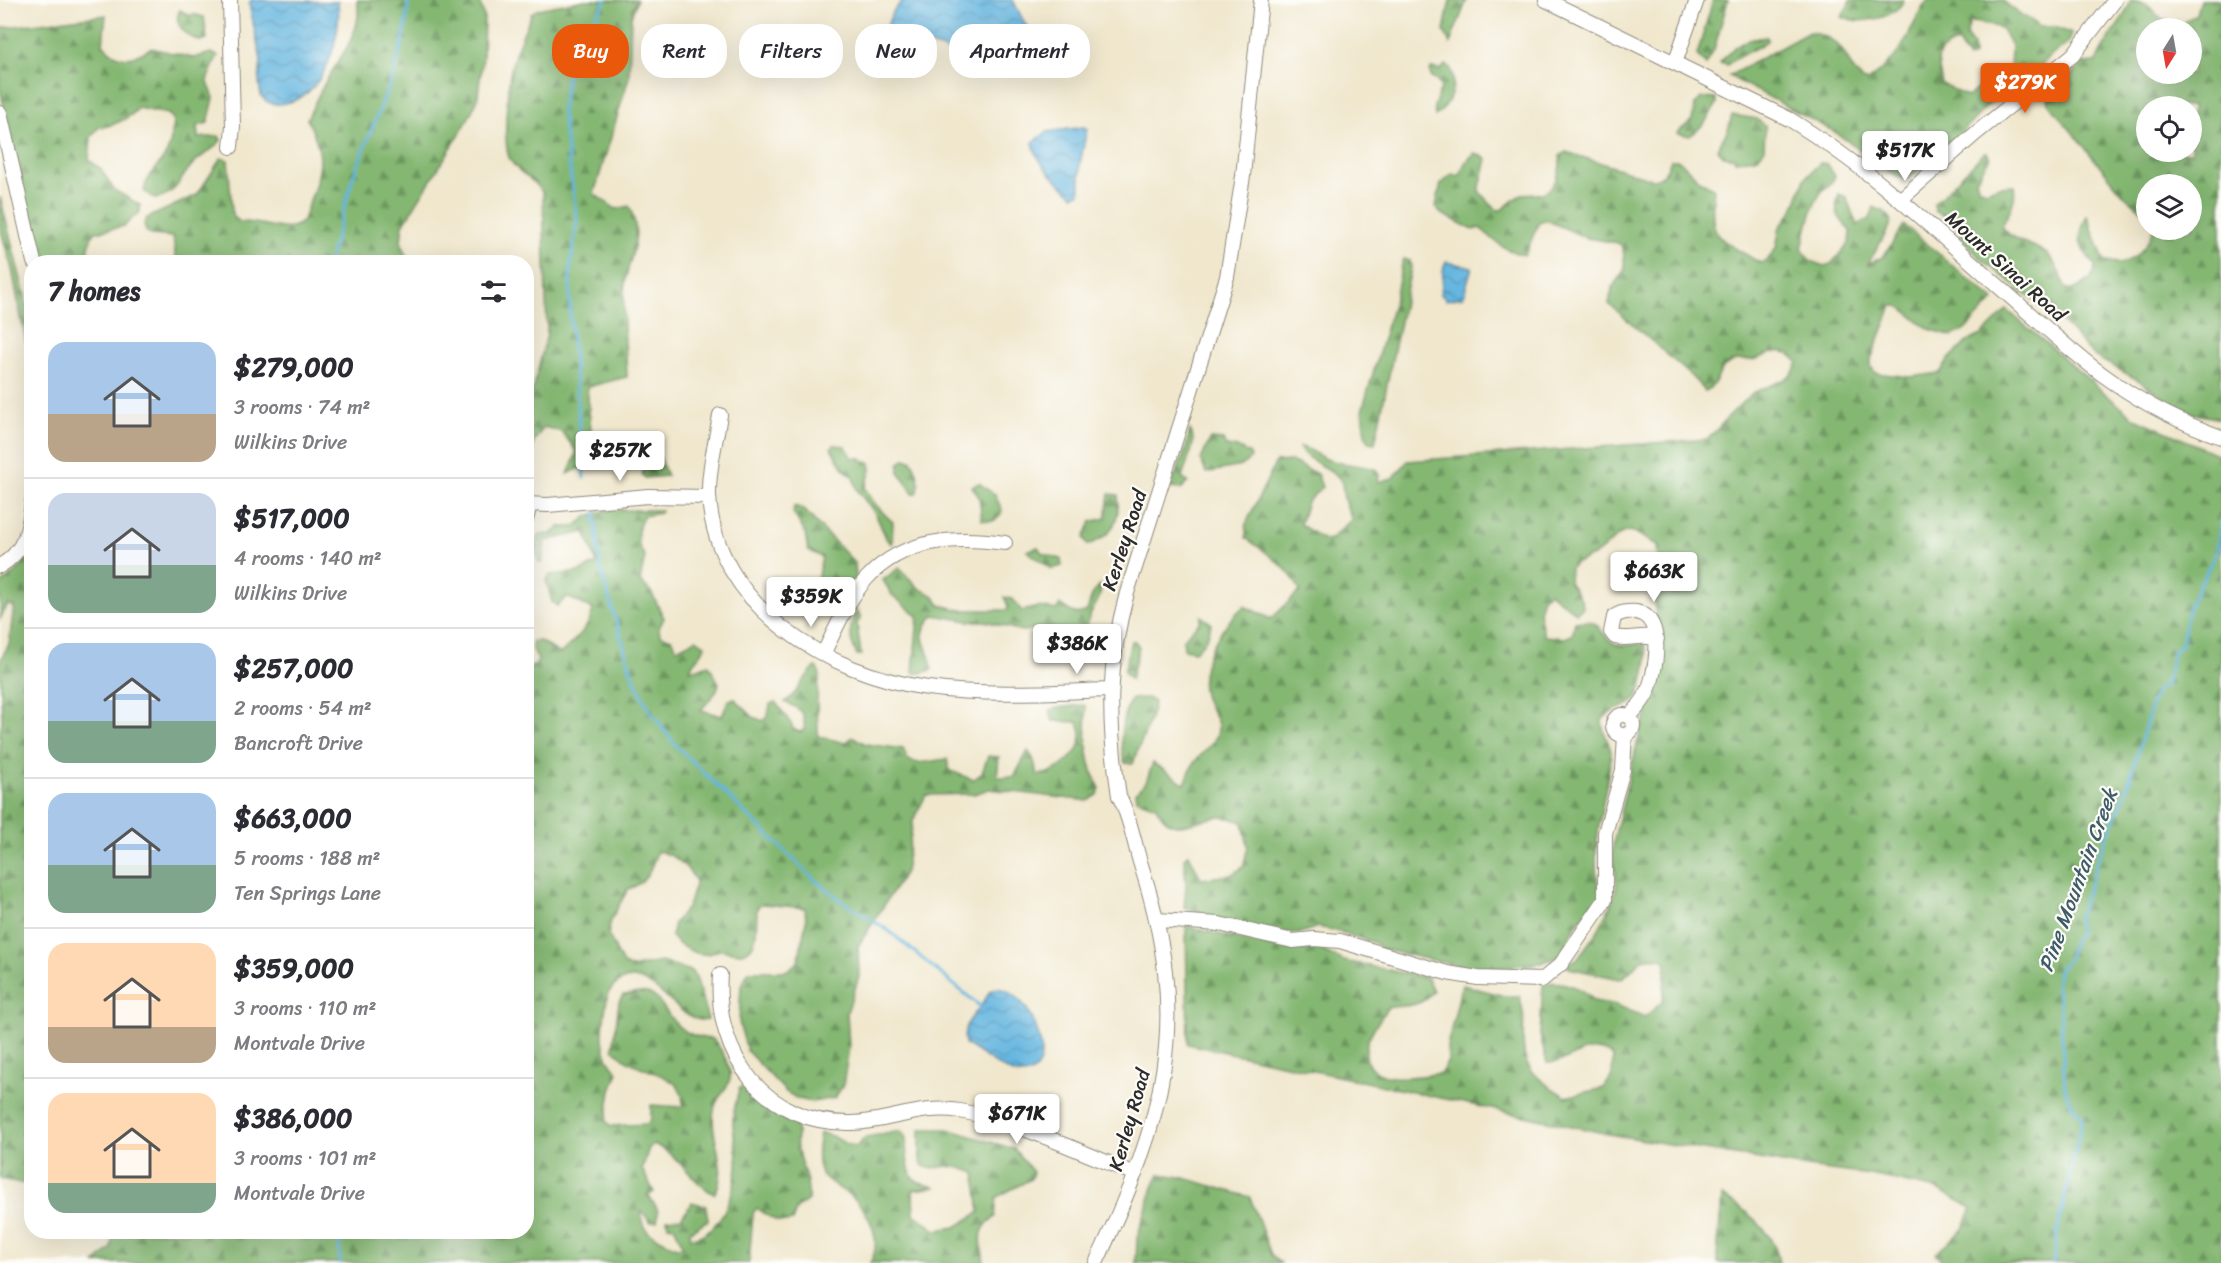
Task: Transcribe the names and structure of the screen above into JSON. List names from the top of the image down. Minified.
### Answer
{"streets":{"street":["Mount Sinai Road","Kerley Road"]},"water":["Pine Mountain Creek"],"north":"bottom","page":{"chip":["Buy","Rent","Filters","New","Apartment"],"price":["$279K","$517K","$257K","$663K","$359K","$386K","$671K"],"heading":"7 homes","list":[{"name":"$279,000","note":"3 rooms · 74 m² · Wilkins Drive"},{"name":"$517,000","note":"4 rooms · 140 m² · Wilkins Drive"},{"name":"$257,000","note":"2 rooms · 54 m² · Bancroft Drive"},{"name":"$663,000","note":"5 rooms · 188 m² · Ten Springs Lane"},{"name":"$359,000","note":"3 rooms · 110 m² · Montvale Drive"},{"name":"$386,000","note":"3 rooms · 101 m² · Montvale Drive"}]}}
